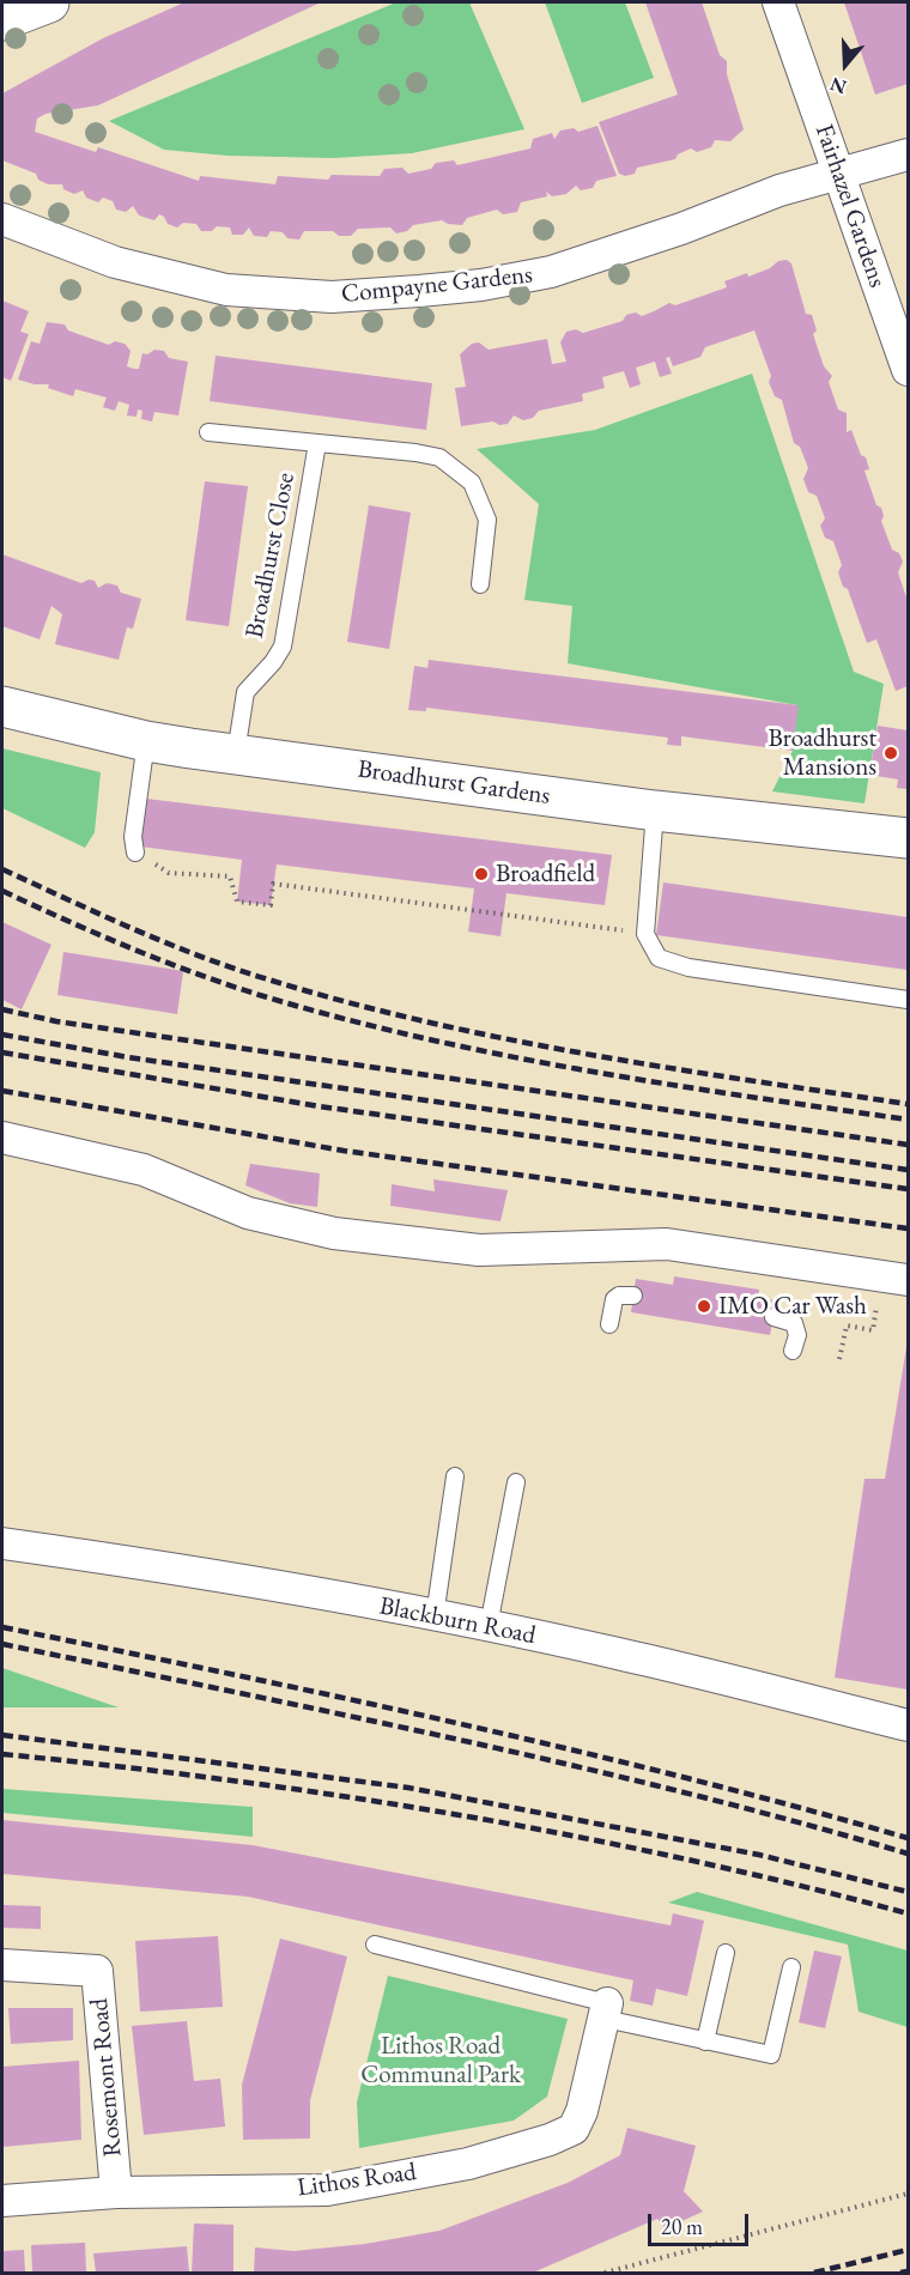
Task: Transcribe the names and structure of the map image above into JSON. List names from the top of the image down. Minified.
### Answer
{"streets":{"street":["Fairhazel Gardens","Compayne Gardens","Broadhurst Gardens","Blackburn Road","Rosemont Road","Lithos Road"],"lane":["Broadhurst Close"]},"crossings":[["Fairhazel Gardens","Compayne Gardens"],["Broadhurst Close","Broadhurst Gardens"],["Rosemont Road","Lithos Road"]],"parks":["Lithos Road Communal Park"],"places":["Broadhurst Mansions","Broadfield","IMO Car Wash"],"scale_bar":"20 m","north":"bottom"}
